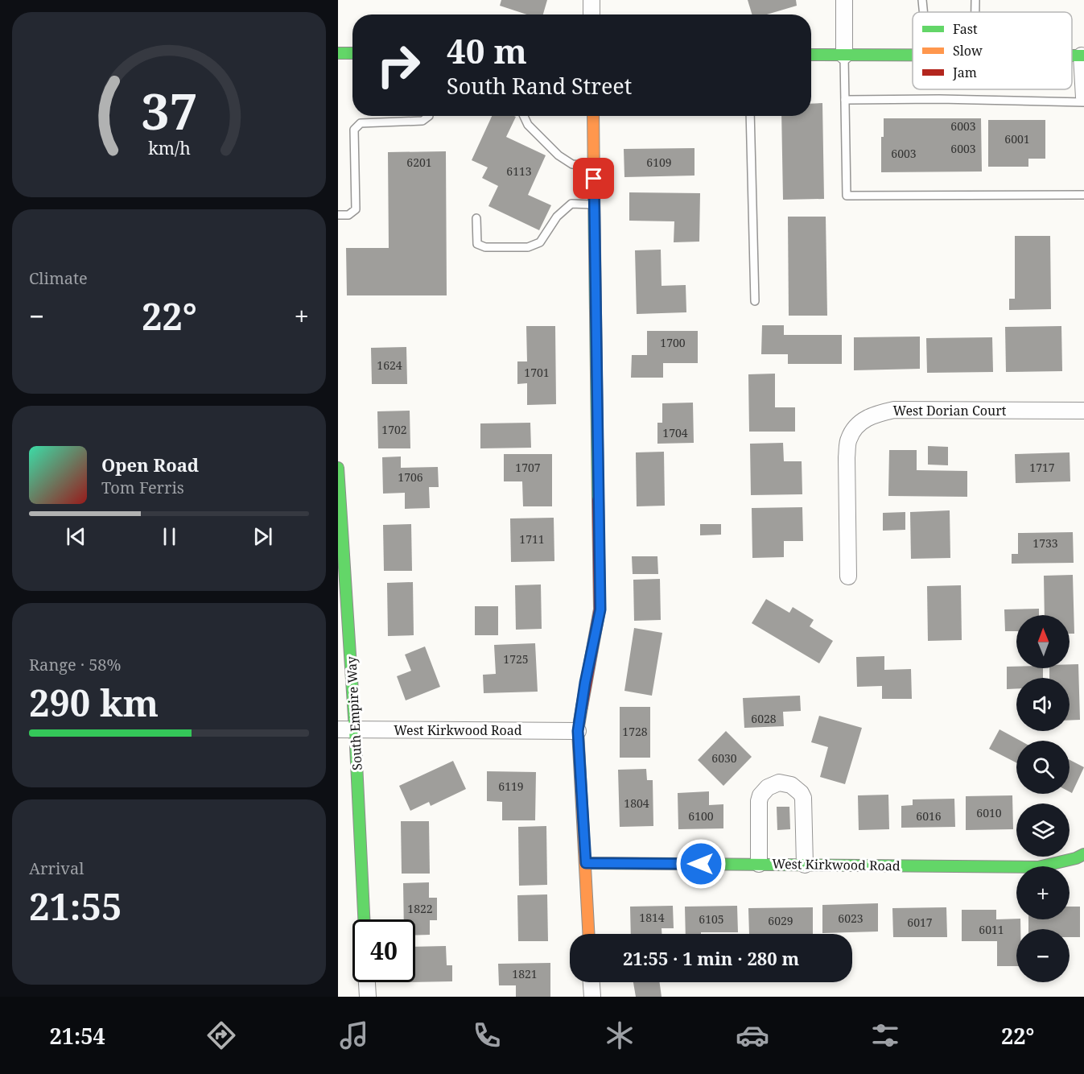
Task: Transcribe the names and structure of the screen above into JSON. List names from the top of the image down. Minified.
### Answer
{"streets":{"street":["West Dorian Court","South Empire Way","West Kirkwood Road"]},"crossings":[["South Empire Way","West Kirkwood Road"]],"house_numbers":["6003","6001","6003","6003","6201","6109","6113","1700","1624","1701","1702","1704","1707","1717","1706","1711","1733","1725","6028","1728","6030","6119","1804","6010","6100","6016","1822","1814","6023","6105","6029","6017","6011","1821"],"legend":["Fast","Slow","Jam"],"north":"top","page":{"turn":["40 m","South Rand Street"],"tile":["Climate",["Range · 58%","290 km"],["Arrival","21:55"]],"heat":["−","22°","+"],"song":["Open Road","Tom Ferris"],"map_buttons":["+","−"],"limit":"40","trip":"21:55 · 1 min · 280 m","tabs":["21:54","22°"],"gauge":["37","km/h"]}}
